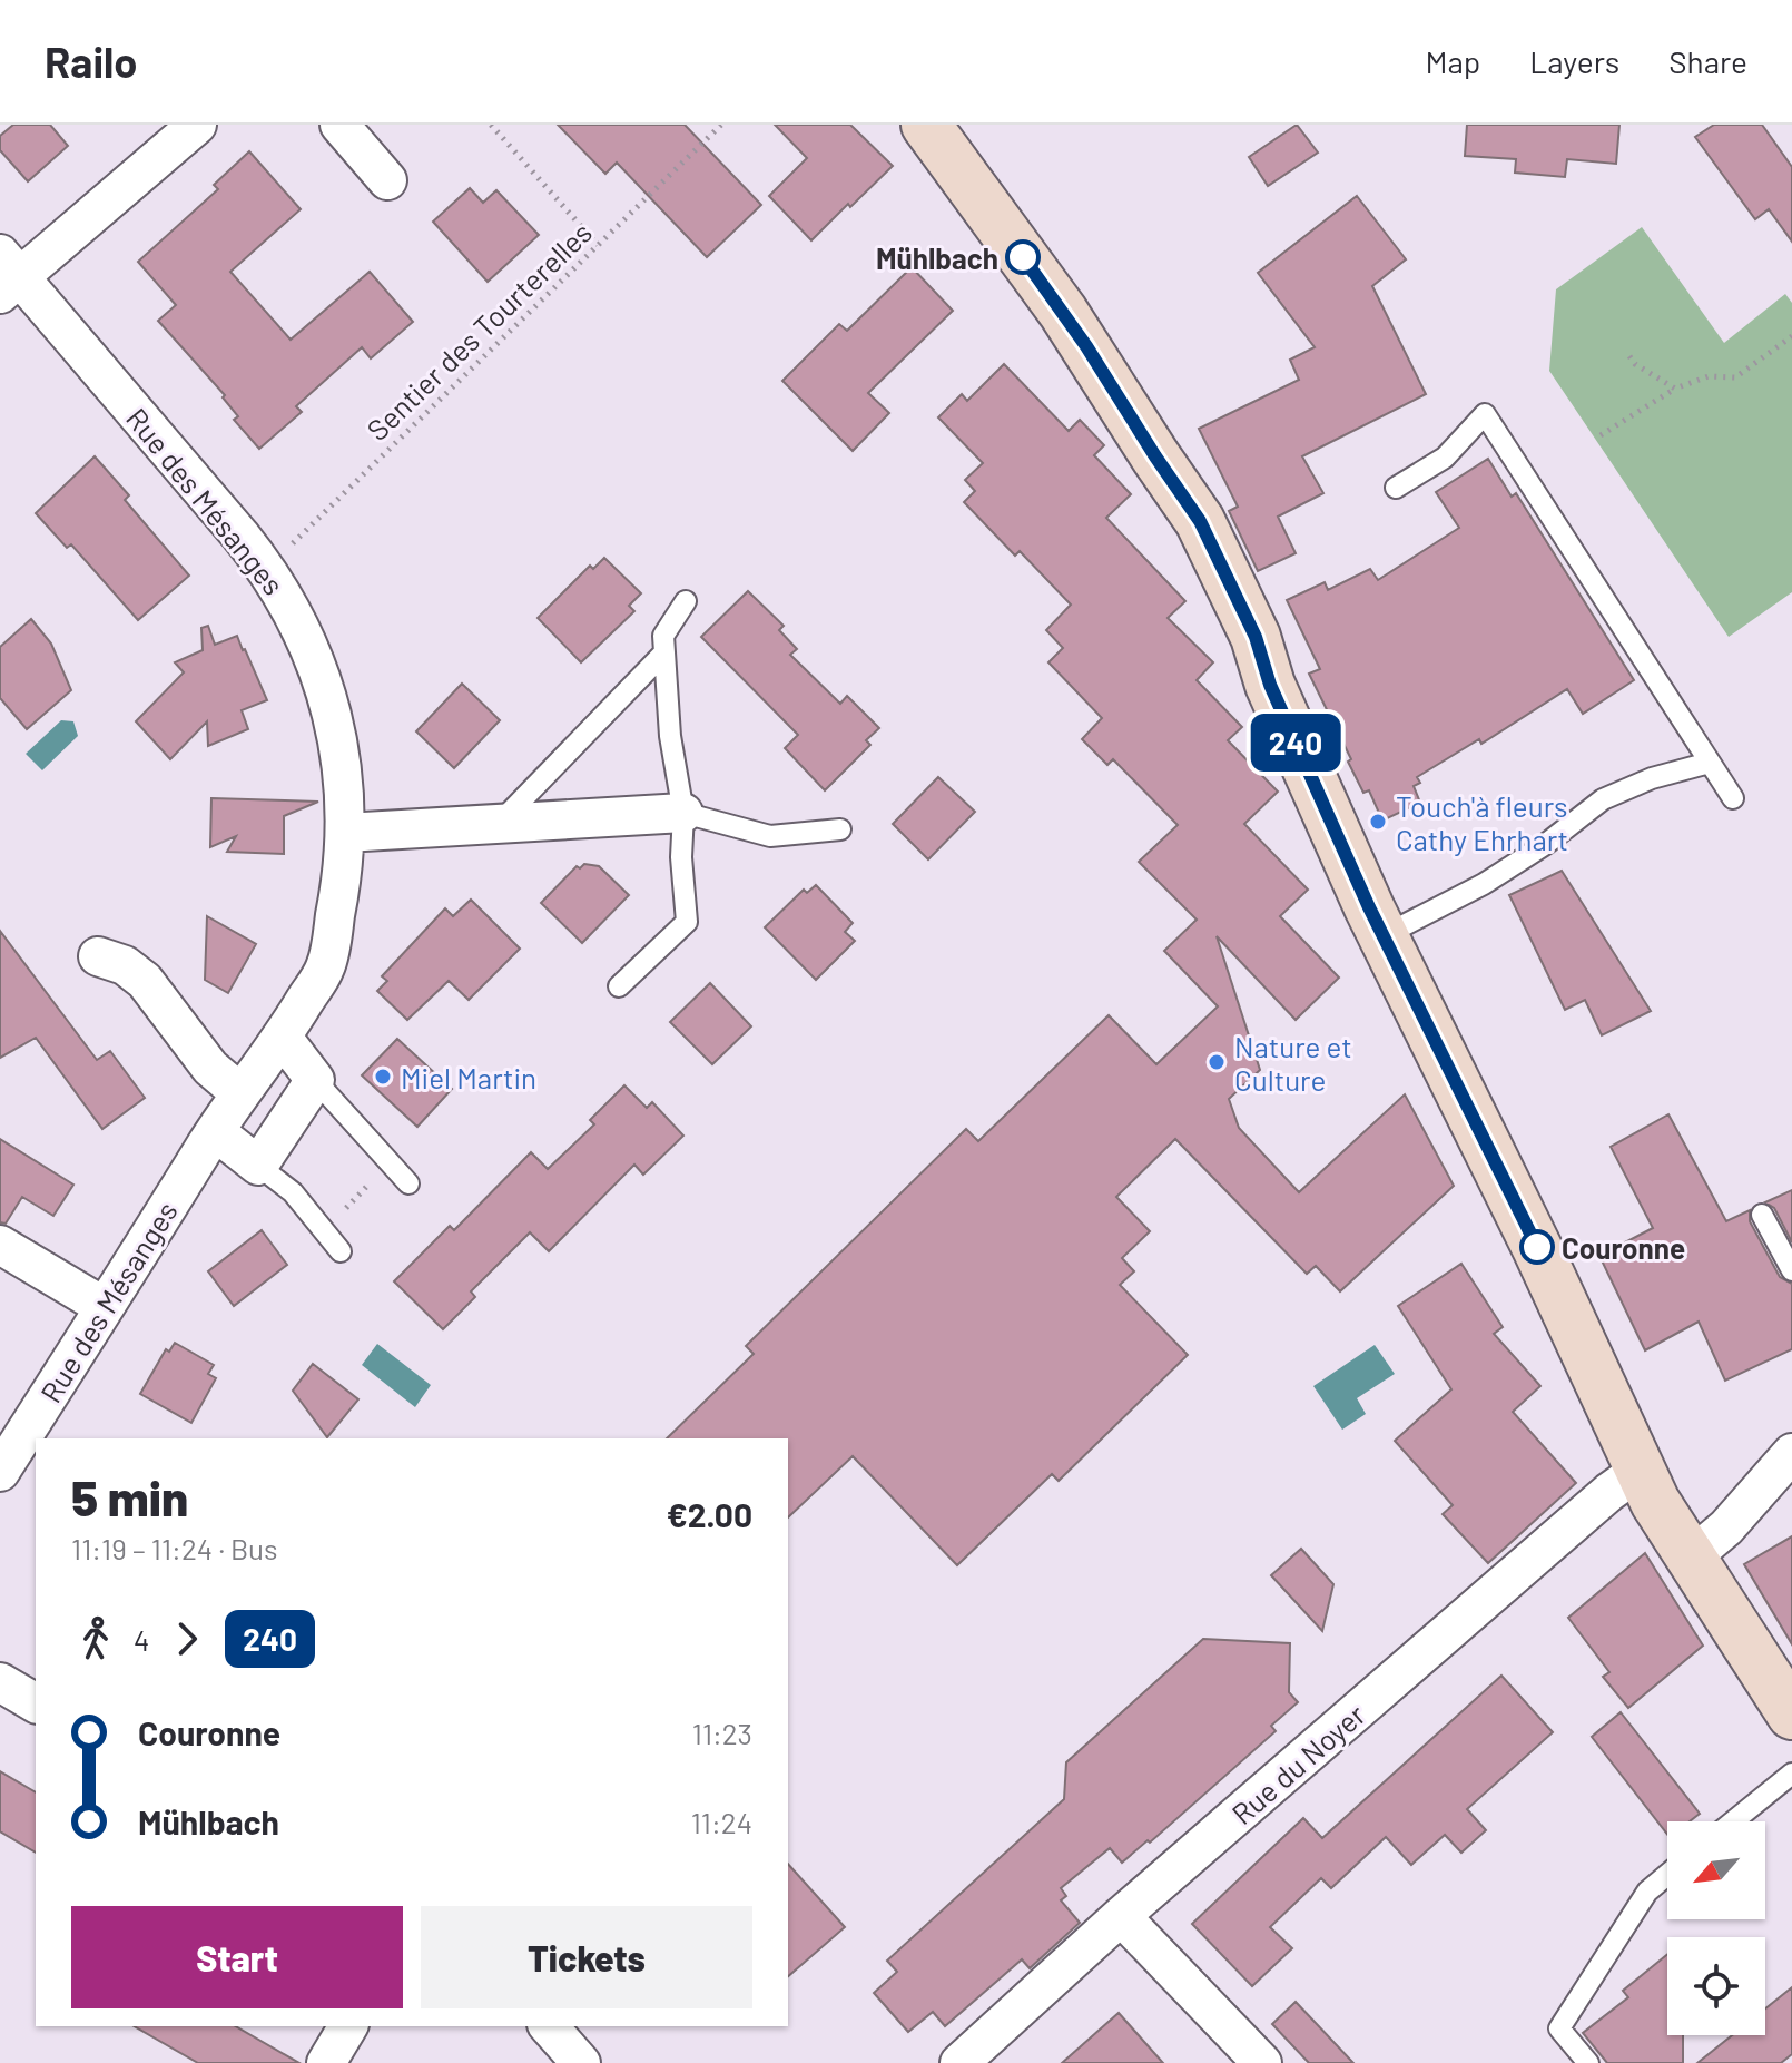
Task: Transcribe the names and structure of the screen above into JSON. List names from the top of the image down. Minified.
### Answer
{"streets":{"street":["Rue des Mésanges","Rue du Noyer"],"path":["Sentier des Tourterelles"]},"crossings":[["Sentier des Tourterelles","Rue des Mésanges"]],"places":["Mühlbach","Touch'à fleurs Cathy Ehrhart","Nature et Culture","Miel Martin","Couronne"],"lines":["bus line 240"],"north":"bottom left","page":{"header":"Railo","nav":["Map","Layers","Share"],"on_map":"240","heading":["5 min","11:19 – 11:24 · Bus","€2.00"],"legs":["4","240"],"list":[{"name":"Couronne","value":"11:23"},{"name":"Mühlbach","value":"11:24"}],"buttons":["Start","Tickets"]}}
